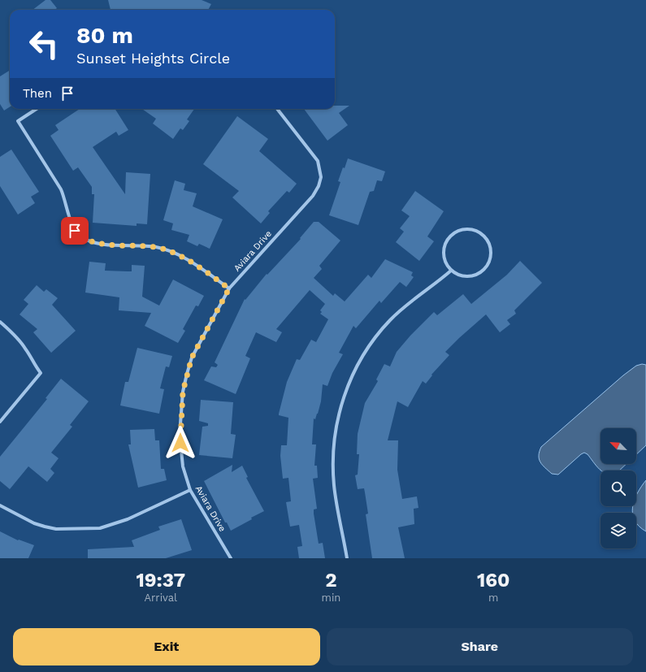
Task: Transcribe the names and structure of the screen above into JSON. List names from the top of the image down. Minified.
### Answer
{"streets":{"street":["Aviara Drive"]},"north":"top left","page":{"turn":["80 m","Sunset Heights Circle"],"then":"Then","eta":["19:37","Arrival","2","min","160","m"],"buttons":["Exit","Share"]}}
